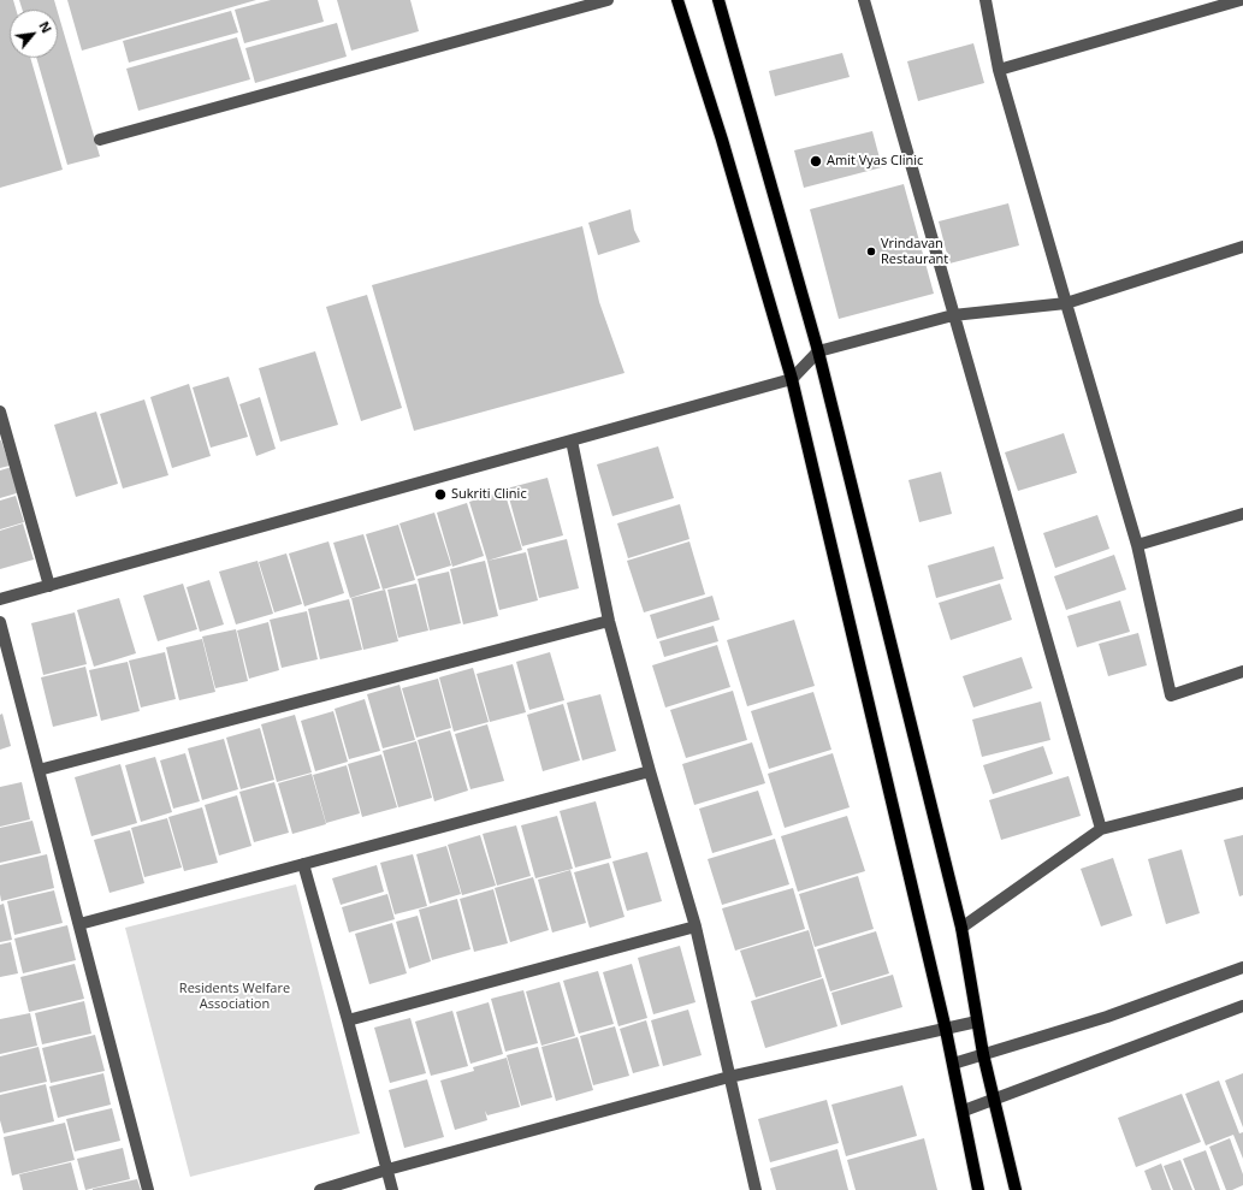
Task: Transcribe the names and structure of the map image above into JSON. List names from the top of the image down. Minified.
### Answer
{"parks":["Residents Welfare Association"],"places":["Amit Vyas Clinic","Vrindavan Restaurant","Sukriti Clinic"],"north":"top right"}
